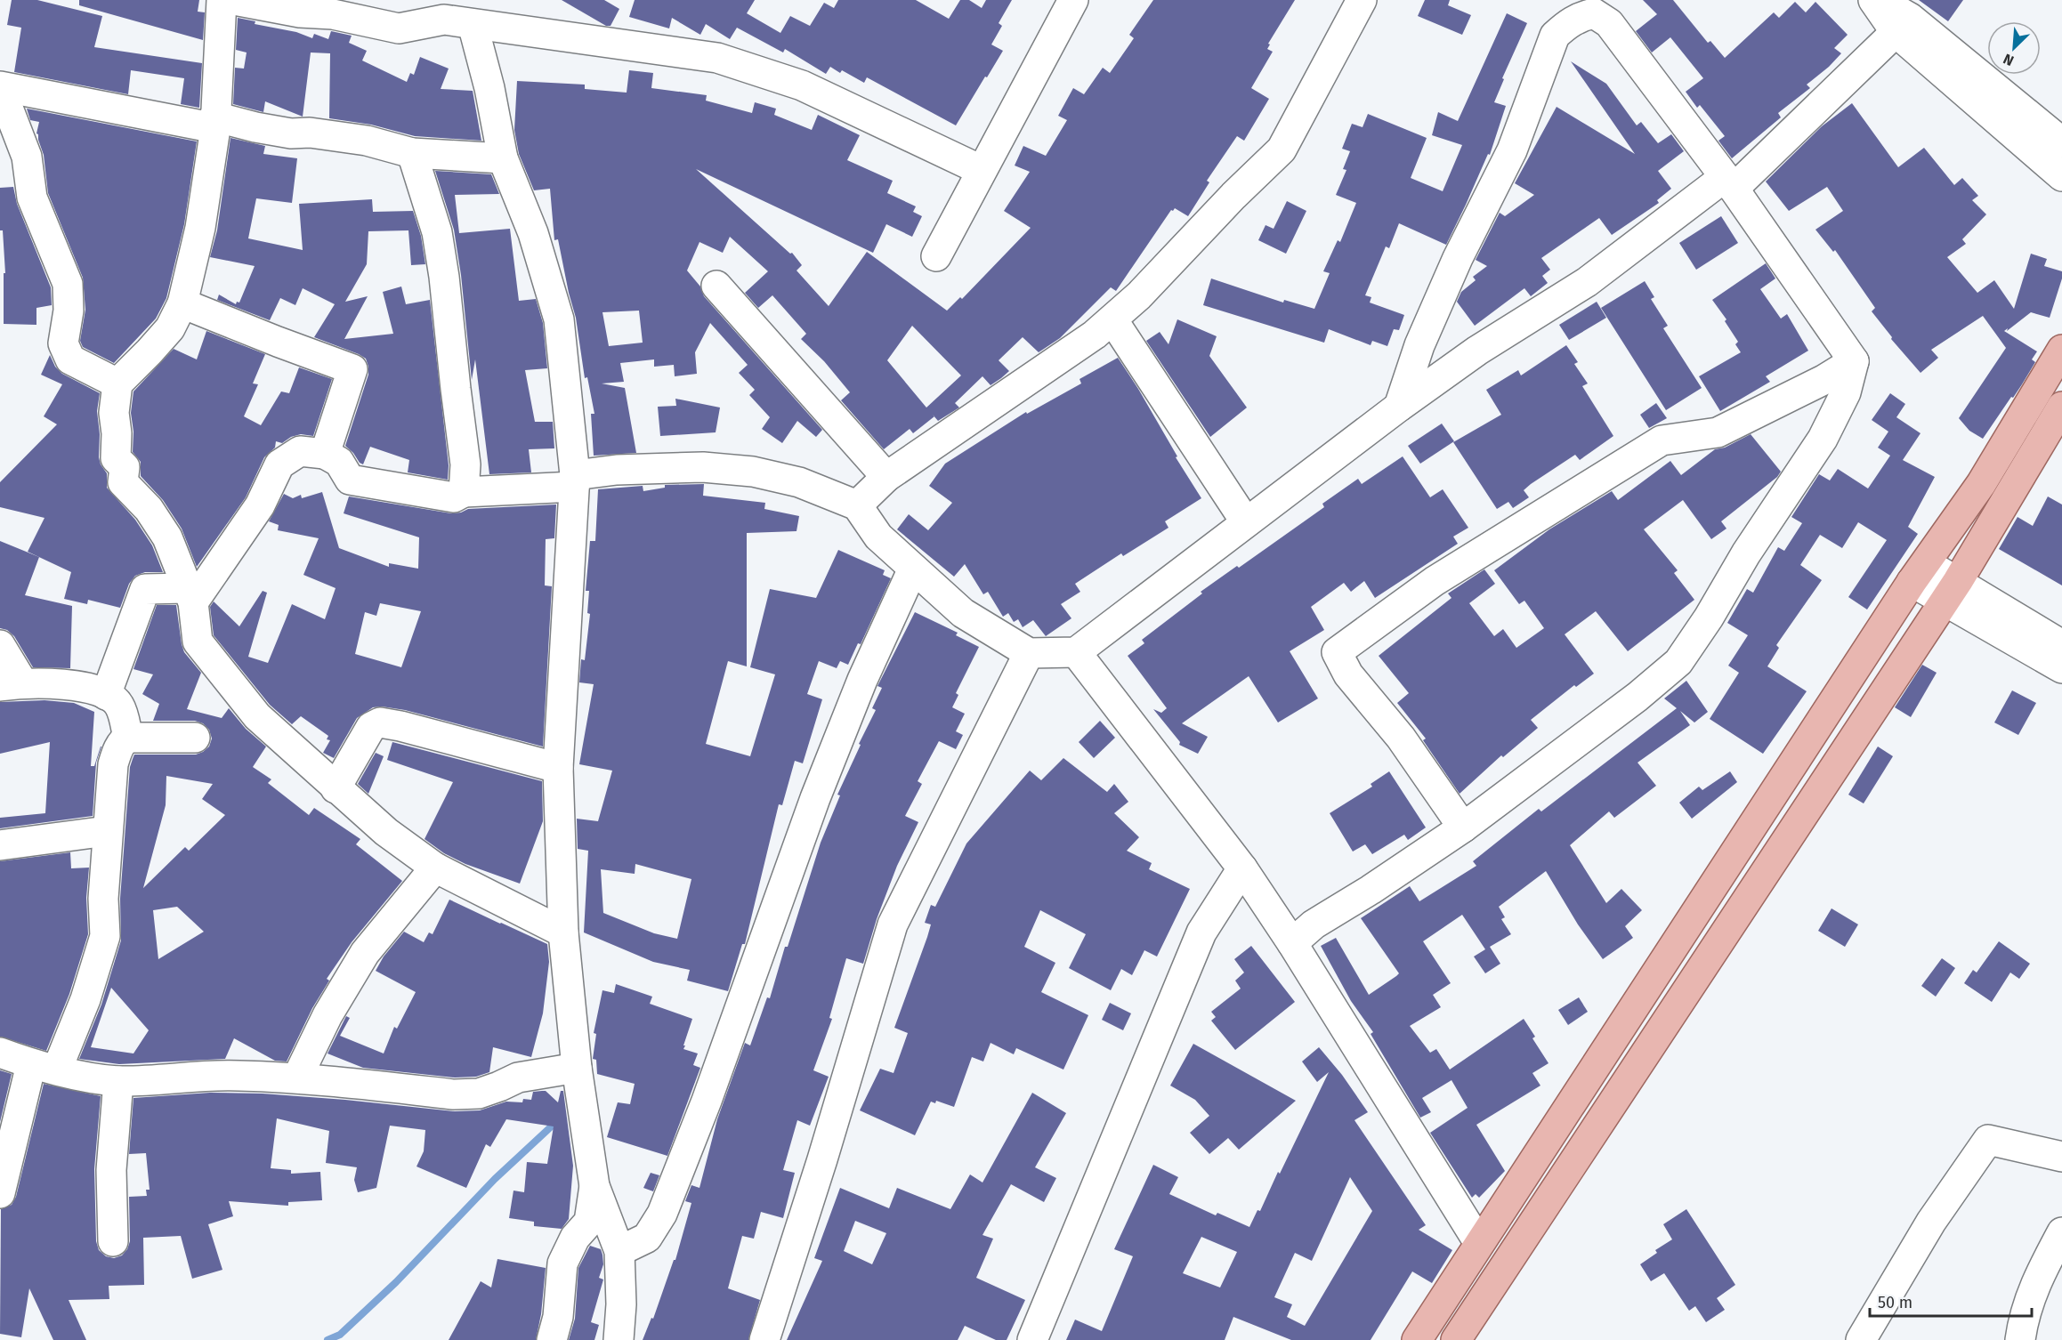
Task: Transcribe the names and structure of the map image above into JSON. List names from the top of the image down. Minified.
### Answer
{"scale_bar":"50 m","north":"bottom left"}
